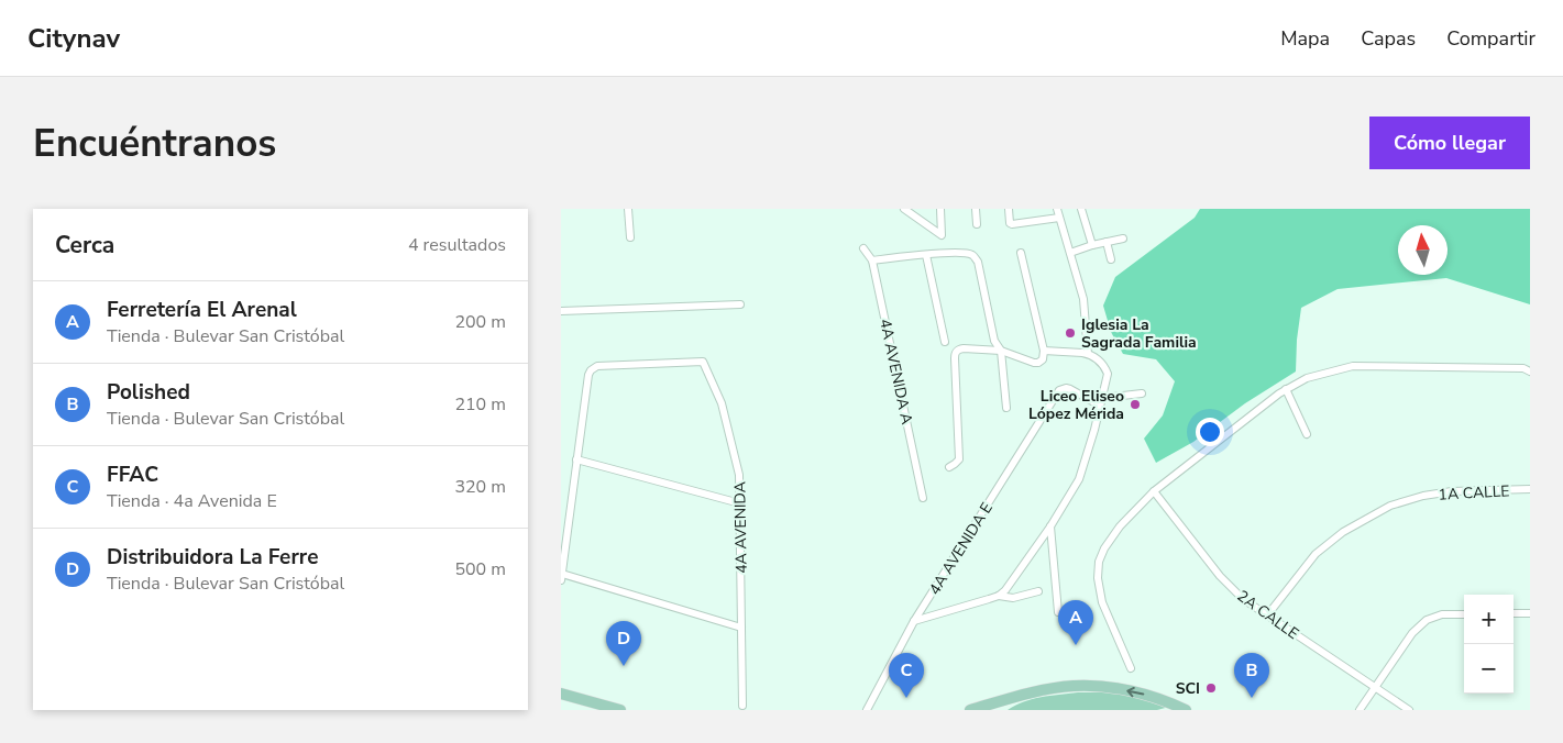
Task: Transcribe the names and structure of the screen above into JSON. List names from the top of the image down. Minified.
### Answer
{"streets":{"street":["4A AVENIDA A","1A CALLE","4A AVENIDA","4A AVENIDA E","2A CALLE"]},"crossings":[["1A CALLE","2A CALLE"]],"places":["Iglesia La Sagrada Familia","Liceo Eliseo López Mérida","SCI"],"north":"top","page":{"header":"Citynav","nav":["Mapa","Capas","Compartir"],"buttons":"Cómo llegar","title":"Encuéntranos","heading":["Cerca","4 resultados"],"list":[{"mark":"A","name":"Ferretería El Arenal","note":"Tienda · Bulevar San Cristóbal","value":"200 m"},{"mark":"B","name":"Polished","note":"Tienda · Bulevar San Cristóbal","value":"210 m"},{"mark":"C","name":"FFAC","note":"Tienda · 4a Avenida E","value":"320 m"},{"mark":"D","name":"Distribuidora La Ferre","note":"Tienda · Bulevar San Cristóbal","value":"500 m"}],"map_buttons":["+","−"],"pins":["A","D","B","C"]}}
